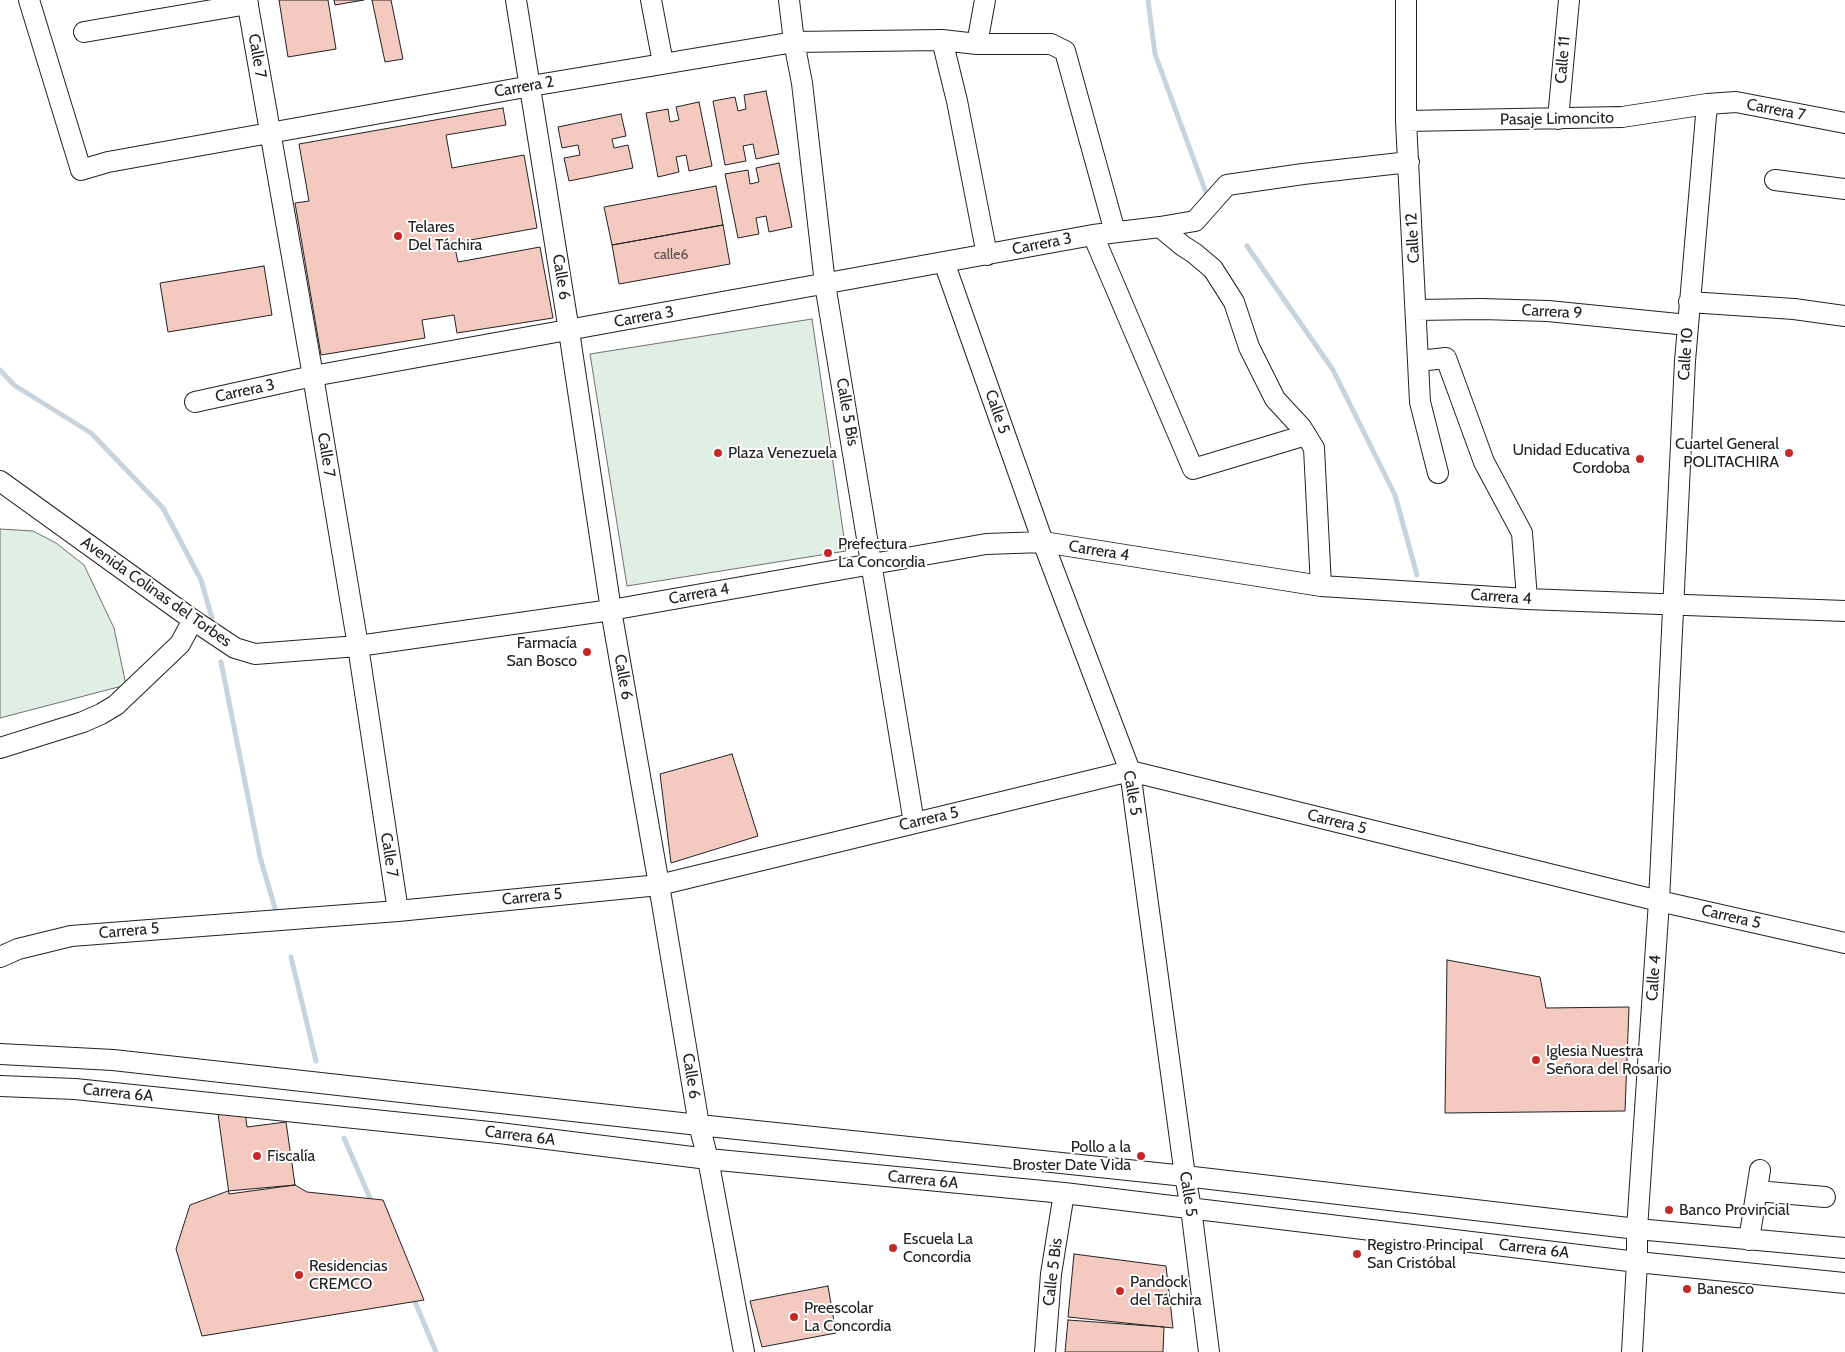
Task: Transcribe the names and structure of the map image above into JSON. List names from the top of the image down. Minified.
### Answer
{"streets":{"street":["Calle 7","Calle 11","Carrera 2","Carrera 7","Pasaje Limoncito","Calle 12","Carrera 3","Calle 6","Carrera 9","Calle 10","Calle 5 Bis","Calle 5","Carrera 4","Avenida Colinas del Torbes","Carrera 5","Calle 4","Carrera 6A"]},"crossings":[["Calle 7","Carrera 2"],["Calle 7","Carrera 3"],["Calle 7","Carrera 4"],["Calle 7","Avenida Colinas del Torbes"],["Calle 7","Carrera 5"],["Calle 11","Pasaje Limoncito"],["Carrera 2","Carrera 3"],["Carrera 2","Calle 6"],["Carrera 2","Calle 5 Bis"],["Carrera 7","Pasaje Limoncito"],["Carrera 7","Calle 10"],["Pasaje Limoncito","Calle 12"],["Pasaje Limoncito","Calle 10"],["Calle 12","Carrera 3"],["Calle 12","Carrera 9"],["Carrera 3","Calle 6"],["Carrera 3","Calle 5 Bis"],["Carrera 3","Calle 5"],["Calle 6","Carrera 4"],["Calle 6","Carrera 5"],["Calle 6","Carrera 6A"],["Carrera 9","Calle 10"],["Calle 10","Carrera 4"],["Calle 10","Calle 4"],["Calle 5 Bis","Carrera 4"],["Calle 5 Bis","Carrera 5"],["Calle 5 Bis","Carrera 6A"],["Calle 5","Carrera 4"],["Calle 5","Carrera 5"],["Calle 5","Carrera 6A"],["Carrera 4","Avenida Colinas del Torbes"],["Carrera 4","Calle 4"],["Carrera 5","Calle 4"],["Calle 4","Carrera 6A"]],"places":["Telares Del Táchira","Plaza Venezuela","Cuartel General POLITACHIRA","Unidad Educativa Cordoba","Prefectura La Concordia","Farmacía San Bosco","Iglesia Nuestra Señora del Rosario","Fiscalía","Pollo a la Broster Date Vida","Banco Provincial","Escuela La Concordia","Registro Principal San Cristóbal","Residencias CREMCO","Banesco","Pandock del Táchira","Preescolar La Concordia"],"house_numbers":["calle6"]}
